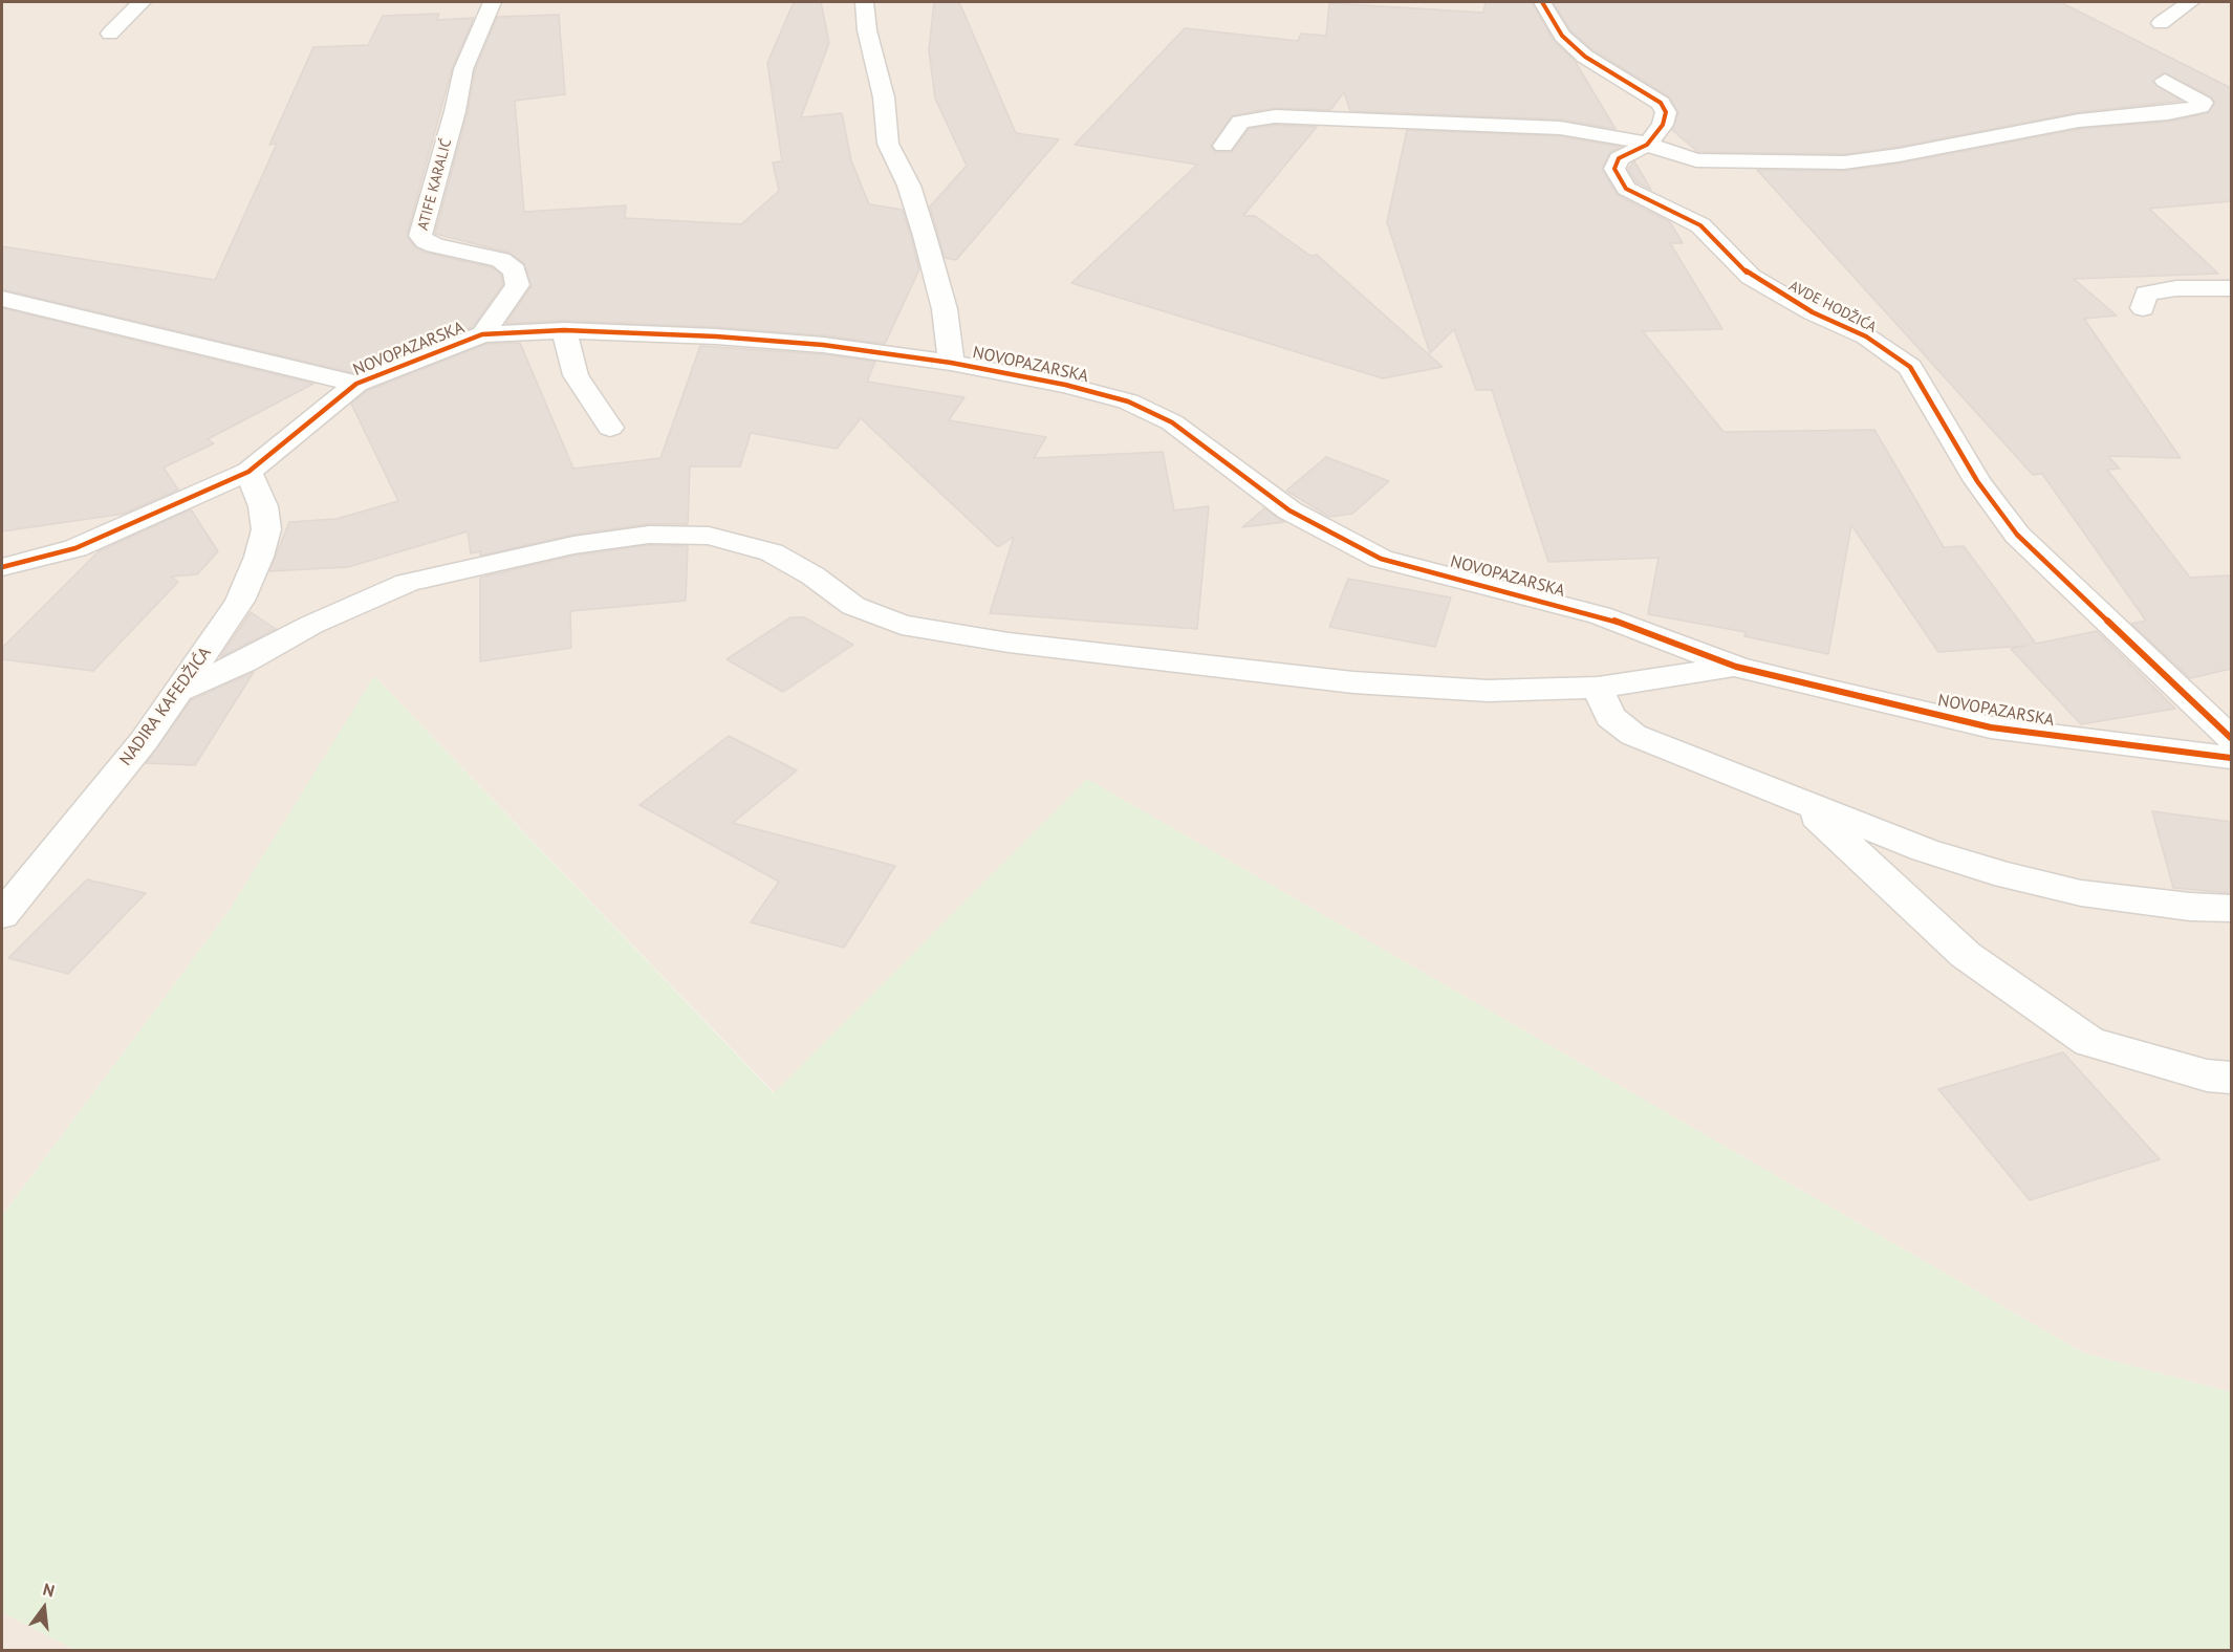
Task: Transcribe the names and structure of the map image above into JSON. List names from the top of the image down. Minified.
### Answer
{"streets":{"street":["ATIFE KARALIĆ","AVDE HODŽIĆA","NOVOPAZARSKA","NADIRA KAFEDŽIĆA"]},"crossings":[["ATIFE KARALIĆ","NOVOPAZARSKA"],["NOVOPAZARSKA","NADIRA KAFEDŽIĆA"]],"north":"top"}
